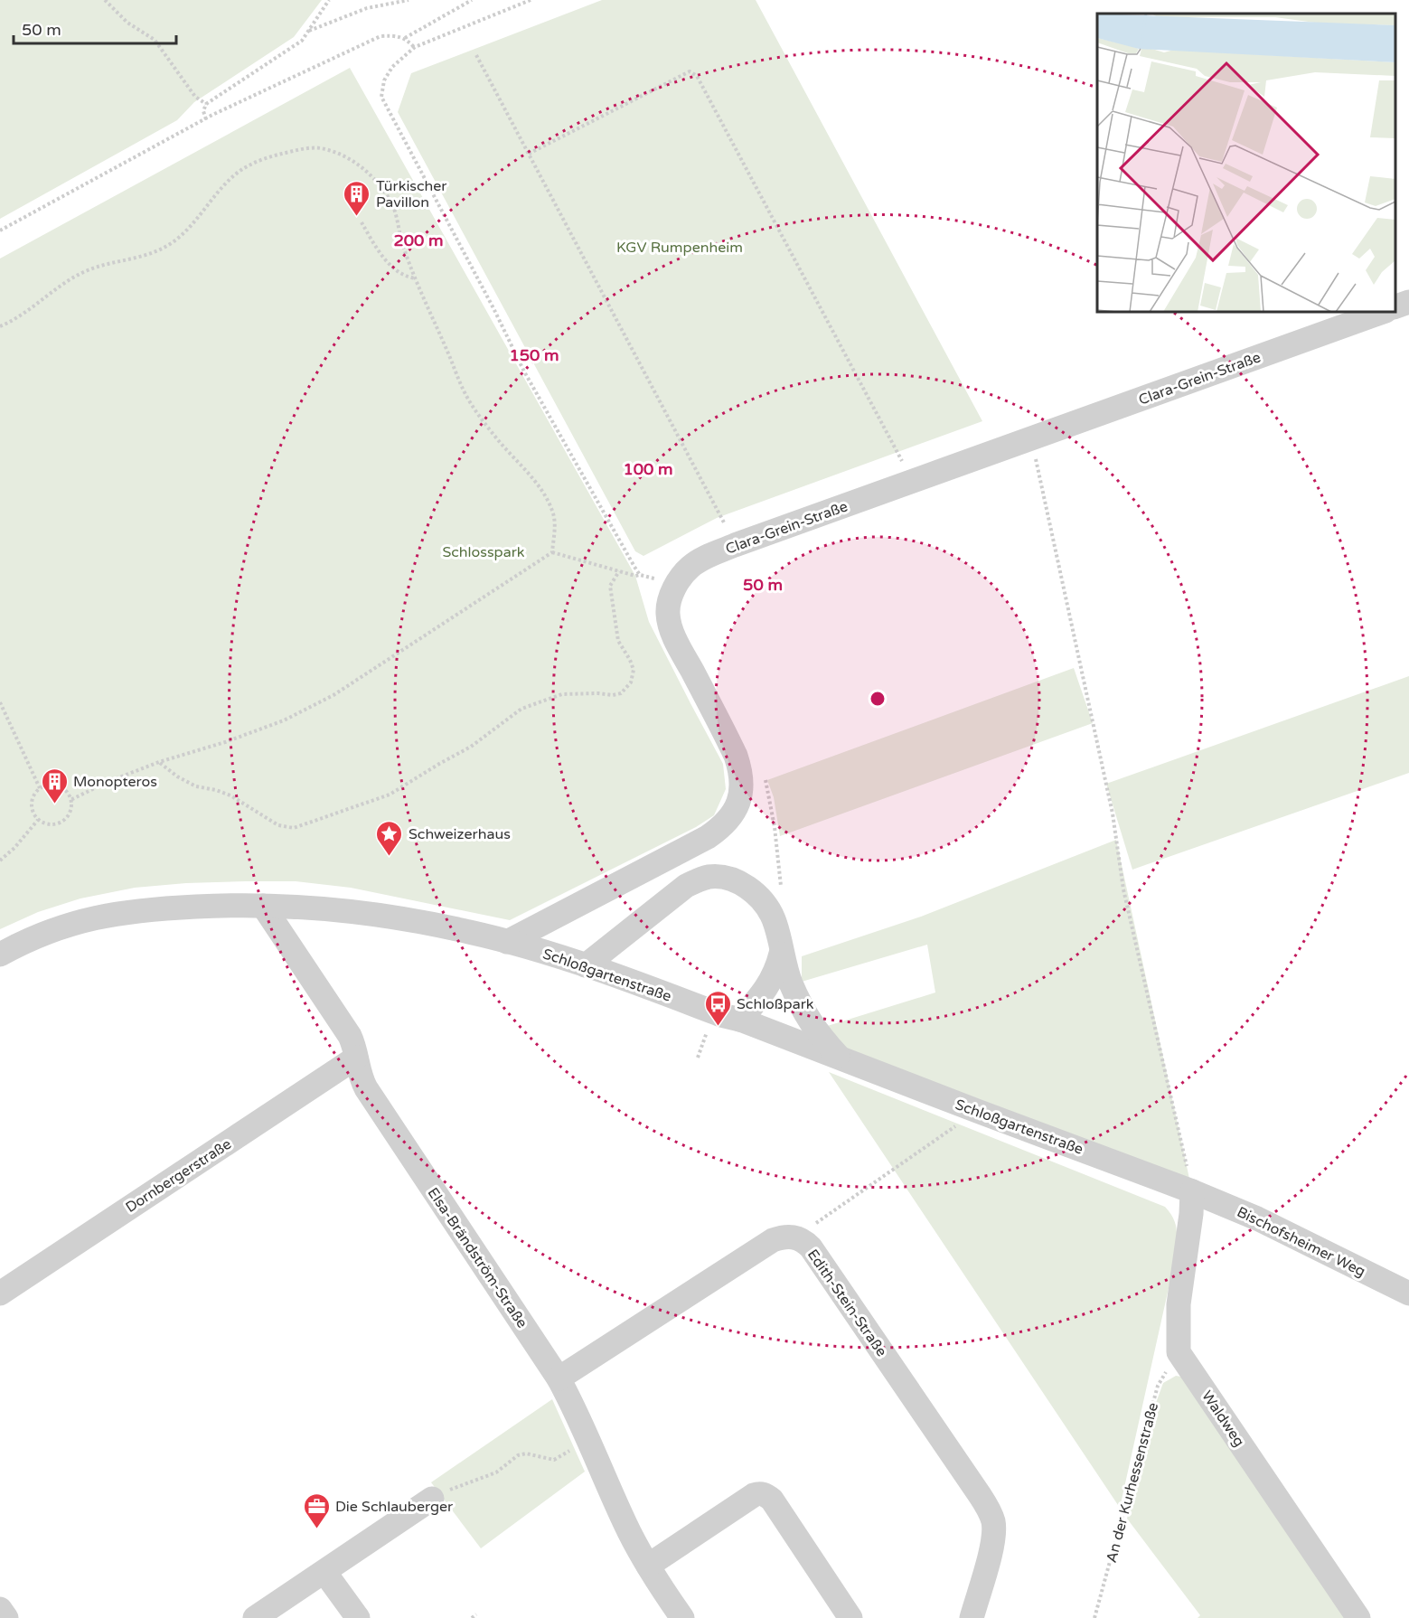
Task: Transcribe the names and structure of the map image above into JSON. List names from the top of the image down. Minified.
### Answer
{"streets":{"street":["Clara-Grein-Straße","Schloßgartenstraße","Dornbergerstraße","Bischofsheimer Weg","Elsa-Brändström-Straße","Edith-Stein-Straße","Waldweg"],"path":["An der Kurhessenstraße"]},"crossings":[["Schloßgartenstraße","Bischofsheimer Weg"],["Schloßgartenstraße","Elsa-Brändström-Straße"],["Dornbergerstraße","Elsa-Brändström-Straße"],["Elsa-Brändström-Straße","Edith-Stein-Straße"],["Waldweg","An der Kurhessenstraße"]],"parks":["KGV Rumpenheim","Schlosspark"],"places":{"building":["Türkischer Pavillon","Monopteros"],"place":["Schweizerhaus"],"bus stop":["Schloßpark"],"office":["Die Schlauberger"]},"scale_bar":"50 m","rings":["200 m","150 m","100 m","50 m"]}
